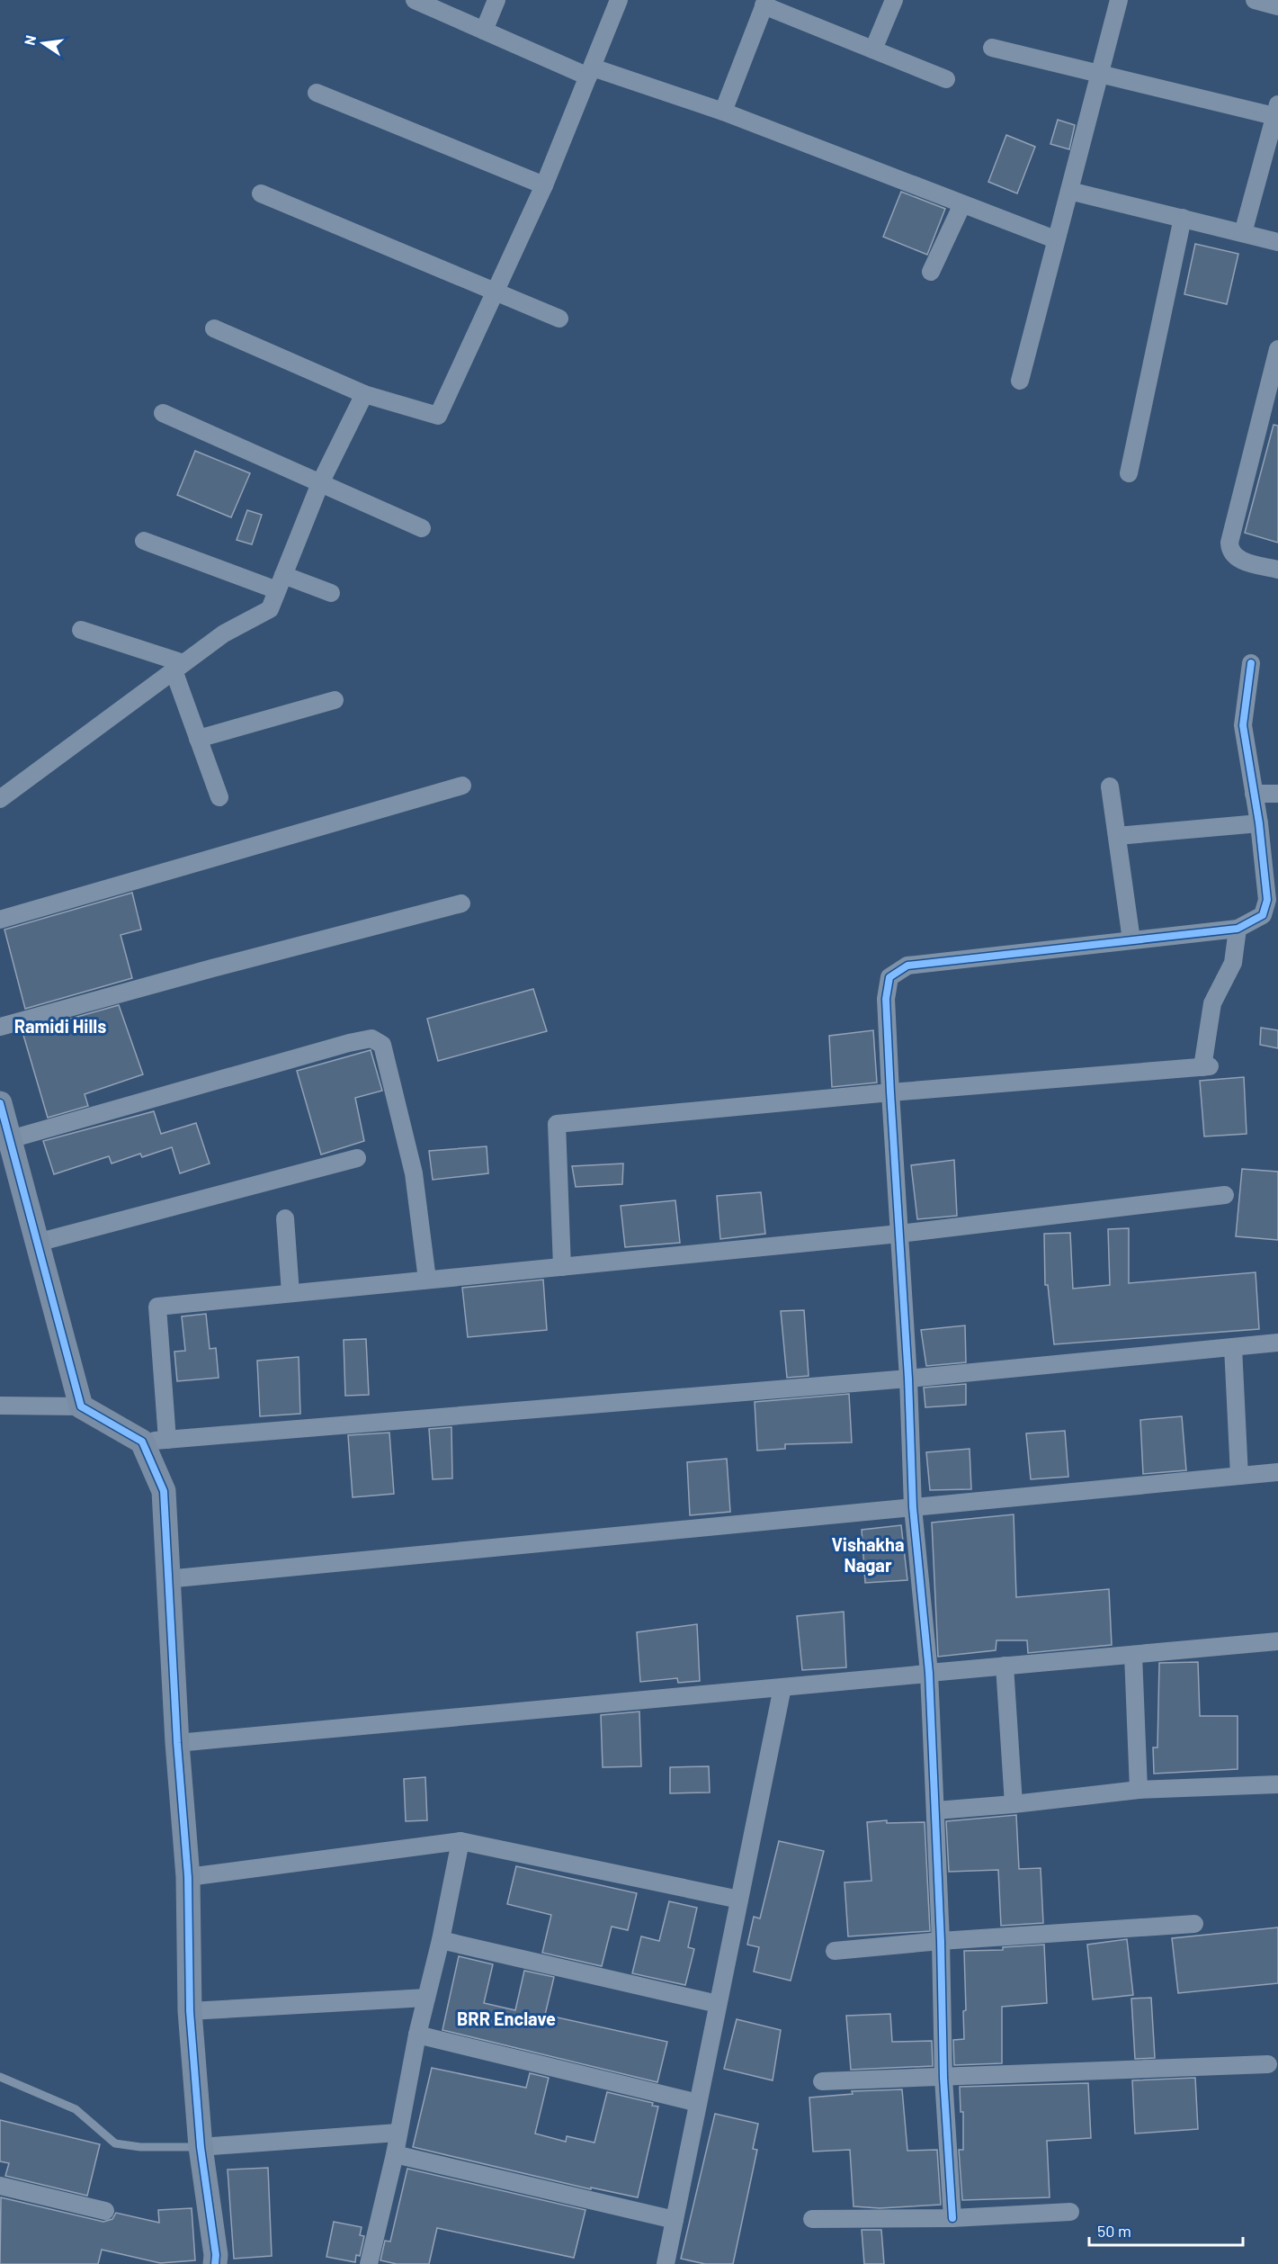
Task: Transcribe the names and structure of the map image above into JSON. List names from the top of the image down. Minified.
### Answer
{"districts":["Ramidi Hills","Vishakha Nagar","BRR Enclave"],"scale_bar":"50 m","north":"left"}
